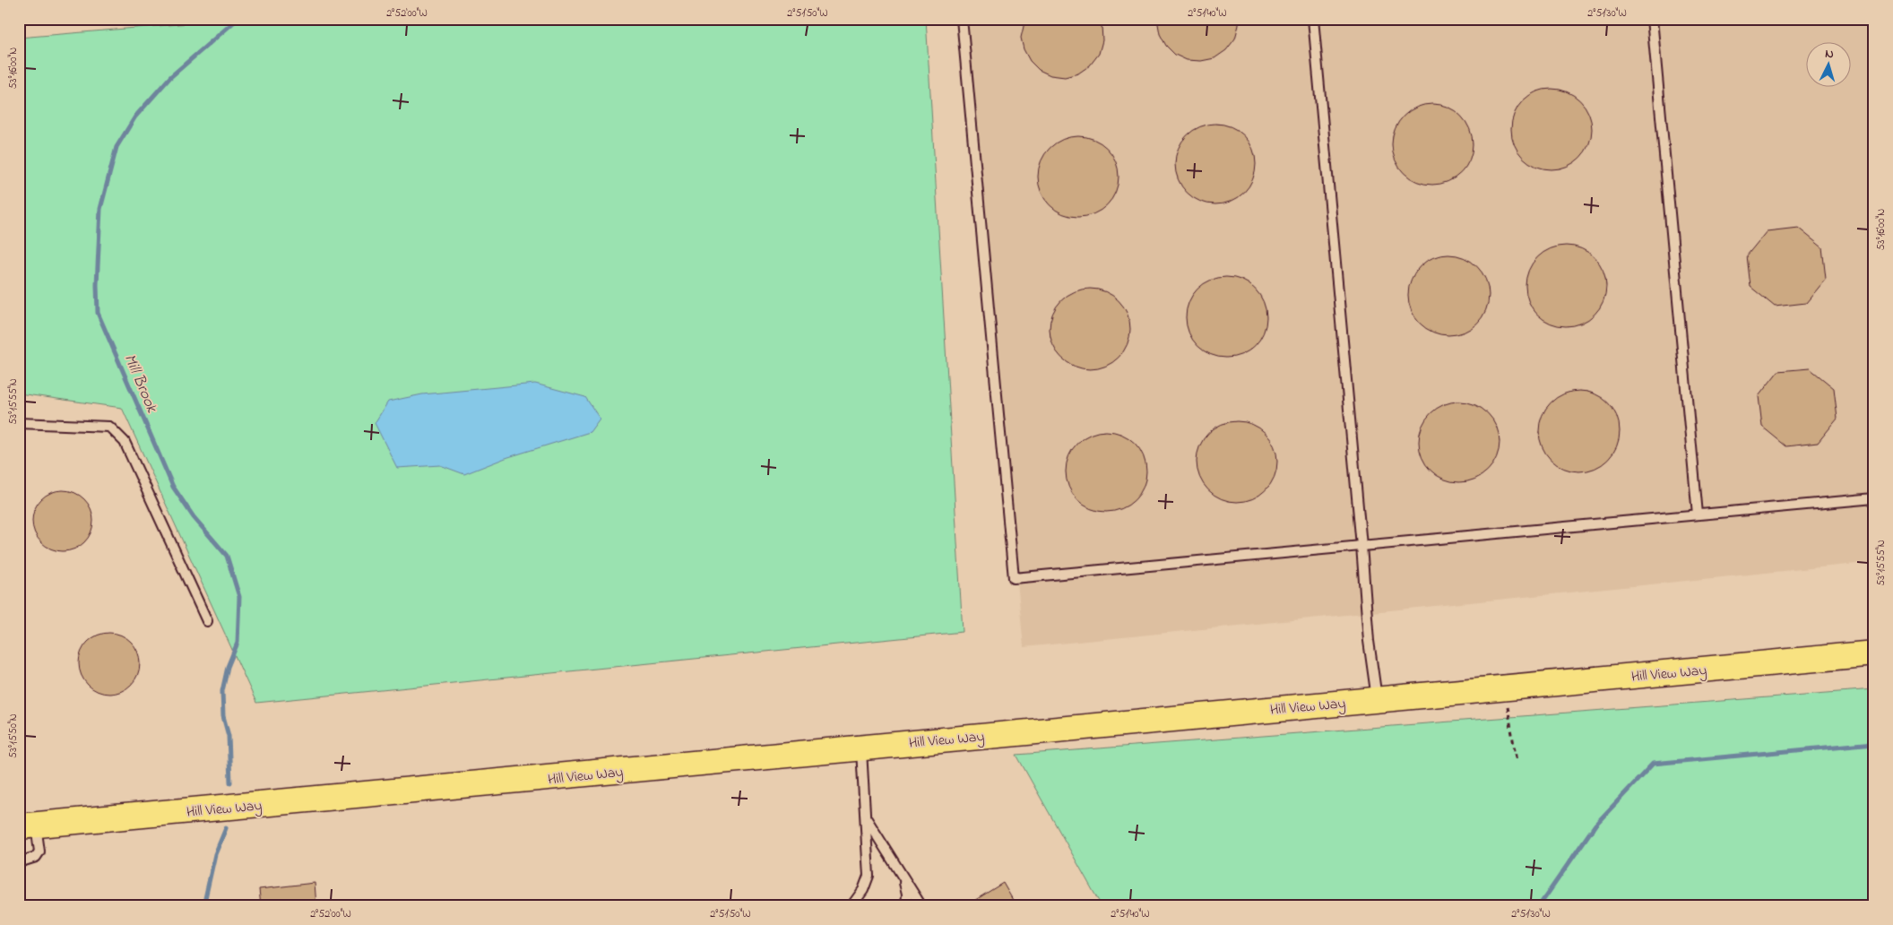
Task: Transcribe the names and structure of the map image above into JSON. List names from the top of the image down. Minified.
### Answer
{"streets":{"main road":["Hill View Way"]},"water":["Mill Brook"],"north":"top","coordinates":["2°52'00\"W","2°51'50\"W","2°51'40\"W","2°51'30\"W","53°16'00\"N","53°15'55\"N","53°15'50\"N"]}
